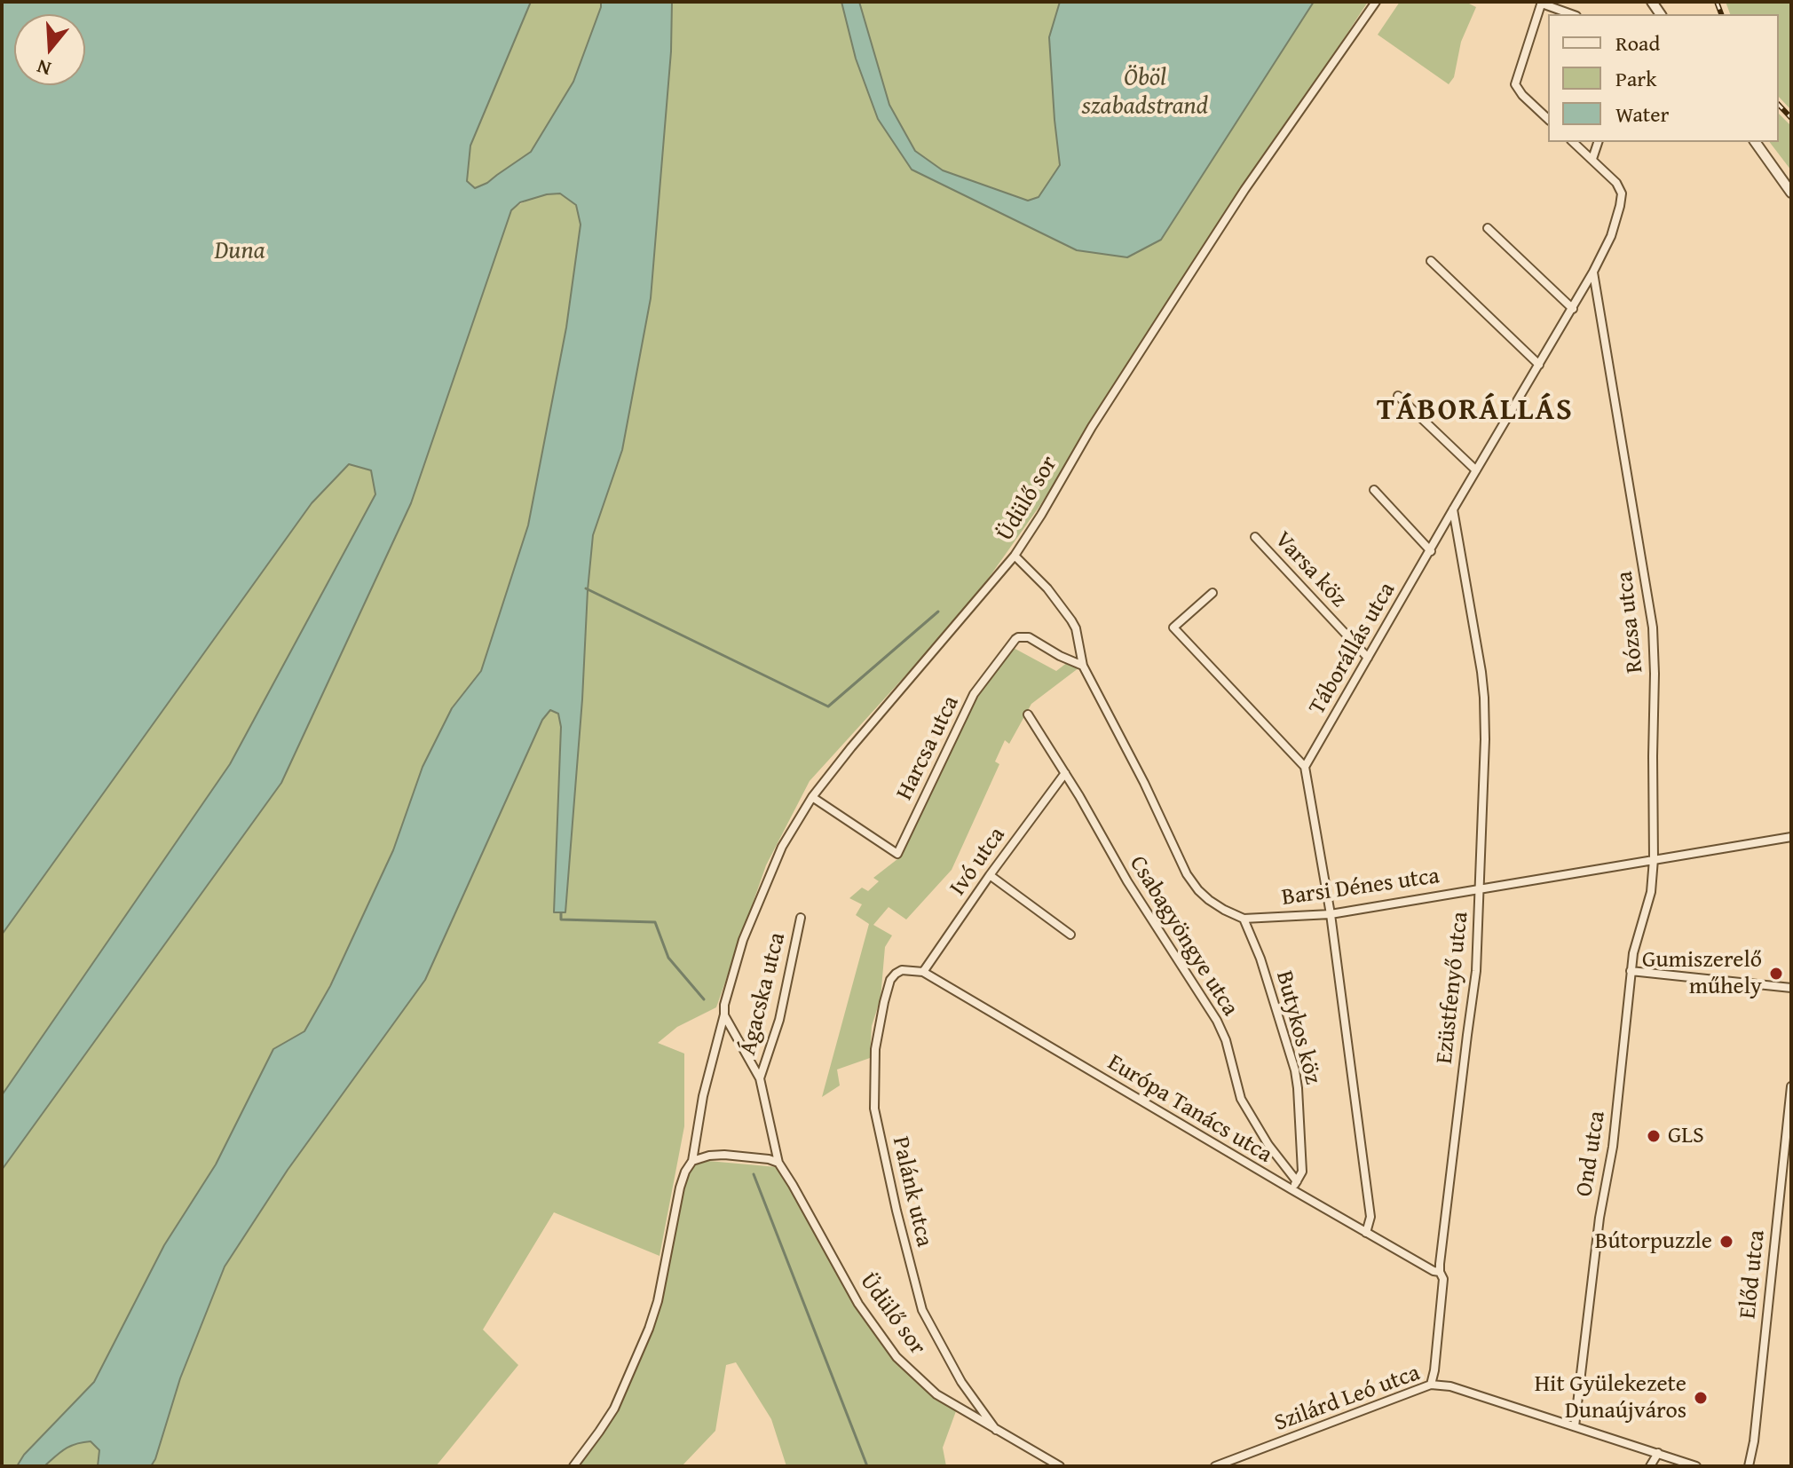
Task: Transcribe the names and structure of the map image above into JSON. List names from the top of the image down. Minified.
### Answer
{"streets":{"street":["Üdülő sor","Varsa köz","Rózsa utca","Táborállás utca","Harcsa utca","Ivó utca","Barsi Dénes utca","Csabagyöngye utca","Ezüstfenyő utca","Ágacska utca","Butykos köz","Európa Tanács utca","Ond utca","Palánk utca","Előd utca","Szilárd Leó utca"]},"crossings":[["Üdülő sor","Harcsa utca"],["Üdülő sor","Ágacska utca"],["Üdülő sor","Palánk utca"],["Varsa köz","Táborállás utca"],["Rózsa utca","Táborállás utca"],["Rózsa utca","Barsi Dénes utca"],["Rózsa utca","Ond utca"],["Táborállás utca","Ezüstfenyő utca"],["Ivó utca","Csabagyöngye utca"],["Ivó utca","Európa Tanács utca"],["Ivó utca","Palánk utca"],["Barsi Dénes utca","Ezüstfenyő utca"],["Barsi Dénes utca","Butykos köz"],["Csabagyöngye utca","Butykos köz"],["Ezüstfenyő utca","Európa Tanács utca"],["Ezüstfenyő utca","Szilárd Leó utca"],["Butykos köz","Európa Tanács utca"],["Európa Tanács utca","Palánk utca"],["Ond utca","Szilárd Leó utca"]],"districts":["TÁBORÁLLÁS"],"water":["Öböl szabadstrand","Duna"],"places":["Gumiszerelő műhely","GLS","Bútorpuzzle","Hit Gyülekezete Dunaújváros"],"legend":["Road","Park","Water"],"north":"bottom"}
